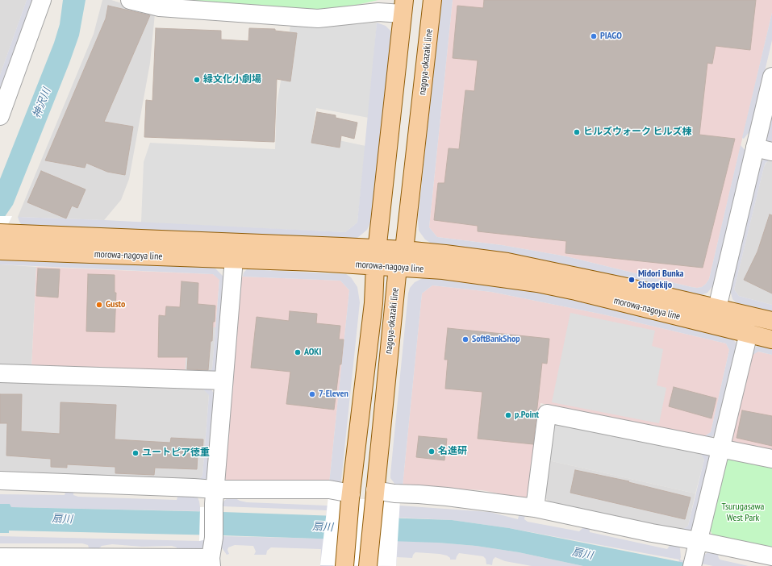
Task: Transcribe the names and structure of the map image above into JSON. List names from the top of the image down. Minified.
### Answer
{"streets":{"main road":["nagoya-okazaki line","morowa-nagoya line"]},"crossings":[["nagoya-okazaki line","morowa-nagoya line"]],"water":["神沢川","扇川"],"parks":["Tsurugasawa West Park"],"places":["PIAGO","緑文化小劇場","ヒルズウォーク ヒルズ棟","Midori Bunka Shogekijo","Gusto","SoftBankShop","AOKI","7-Eleven","p.Point","名進研","ユートピア徳重"]}
